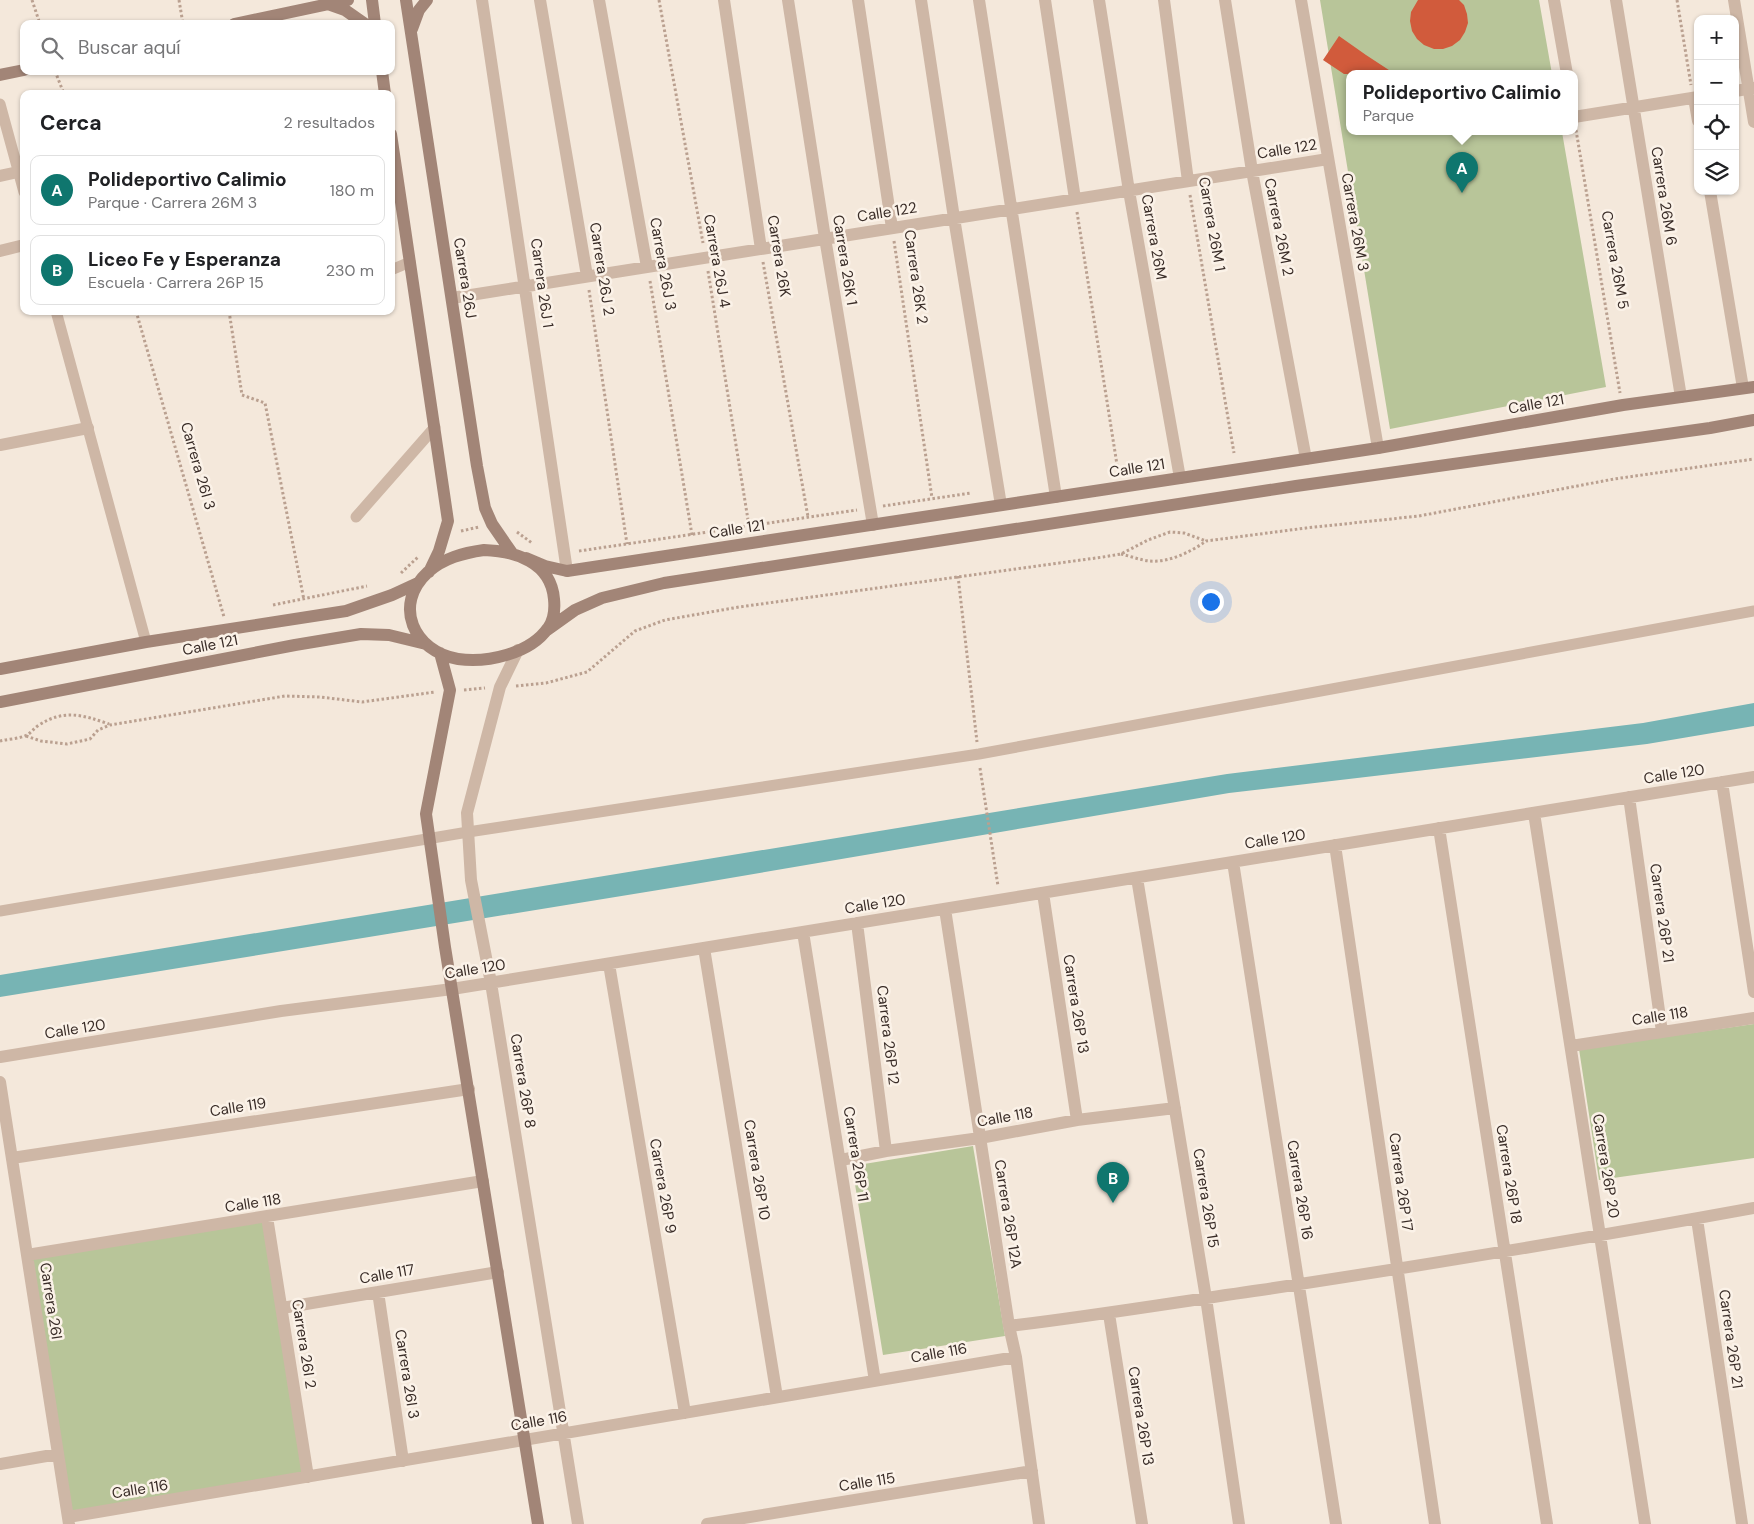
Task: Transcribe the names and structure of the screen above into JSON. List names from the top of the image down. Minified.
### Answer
{"streets":{"main road":["Carrera 26J","Calle 121"],"street":["Calle 122","Carrera 26M 6","Carrera 26M 3","Carrera 26M 1","Carrera 26M 2","Carrera 26M","Carrera 26K","Carrera 26K 1","Carrera 26J 3","Carrera 26J 2","Carrera 26K 2","Carrera 26J 1","Carrera 26I 3","Calle 120","Carrera 26P 21","Carrera 26P 13","Calle 118","Carrera 26P 12","Carrera 26P 8","Calle 119","Carrera 26P 11","Carrera 26P 20","Carrera 26P 10","Carrera 26P 18","Carrera 26P 17","Carrera 26P 9","Carrera 26P 16","Carrera 26P 15","Carrera 26P 12A","Calle 117","Carrera 26I","Carrera 26I 2","Calle 116","Calle 115"],"path":["Carrera 26M 5","Carrera 26J 4"]},"crossings":[["Calle 122","Carrera 26M 3"],["Calle 122","Carrera 26M 1"],["Calle 122","Carrera 26M 2"],["Calle 122","Carrera 26M"],["Calle 122","Carrera 26K"],["Calle 122","Carrera 26K 1"],["Calle 122","Carrera 26J 4"],["Calle 122","Carrera 26J 3"],["Calle 122","Carrera 26J 2"],["Calle 122","Carrera 26K 2"],["Calle 122","Carrera 26J"],["Calle 122","Carrera 26J 1"],["Carrera 26M 6","Calle 121"],["Carrera 26M 3","Calle 121"],["Carrera 26M 2","Calle 121"],["Carrera 26M","Calle 121"],["Carrera 26K 1","Calle 121"],["Carrera 26M 5","Calle 121"],["Carrera 26J","Calle 121"],["Carrera 26J","Carrera 26P 8"],["Carrera 26J 1","Calle 121"],["Calle 121","Carrera 26I 3"],["Calle 121","Carrera 26P 8"],["Carrera 26I 3","Calle 117"],["Carrera 26I 3","Calle 116"],["Calle 120","Carrera 26P 21"],["Calle 120","Carrera 26P 13"],["Calle 120","Carrera 26P 12"],["Calle 120","Carrera 26P 8"],["Calle 120","Carrera 26P 11"],["Calle 120","Carrera 26P 20"],["Calle 120","Carrera 26P 10"],["Calle 120","Carrera 26P 18"],["Calle 120","Carrera 26P 17"],["Calle 120","Carrera 26P 9"],["Calle 120","Carrera 26P 16"],["Calle 120","Carrera 26P 15"],["Calle 120","Carrera 26P 12A"],["Carrera 26P 21","Calle 118"],["Carrera 26P 13","Calle 118"],["Calle 118","Carrera 26P 12"],["Calle 118","Carrera 26P 11"],["Calle 118","Carrera 26P 20"],["Calle 118","Carrera 26P 15"],["Calle 118","Carrera 26P 12A"],["Calle 118","Carrera 26I"],["Calle 118","Carrera 26I 2"],["Carrera 26P 8","Calle 116"],["Calle 119","Carrera 26I"],["Carrera 26P 11","Calle 116"],["Carrera 26P 10","Calle 116"],["Carrera 26P 9","Calle 116"],["Carrera 26P 12A","Calle 116"],["Carrera 26P 12A","Calle 115"],["Calle 117","Carrera 26I 2"],["Carrera 26I","Calle 116"],["Carrera 26I 2","Calle 116"]],"page":{"map_buttons":["+","−"],"search":"Buscar aquí","popup":["Polideportivo Calimio","Parque"],"heading":["Cerca","2 resultados"],"pins":["A","B"],"list":[{"mark":"A","name":"Polideportivo Calimio","note":"Parque · Carrera 26M 3","value":"180 m"},{"mark":"B","name":"Liceo Fe y Esperanza","note":"Escuela · Carrera 26P 15","value":"230 m"}]}}
